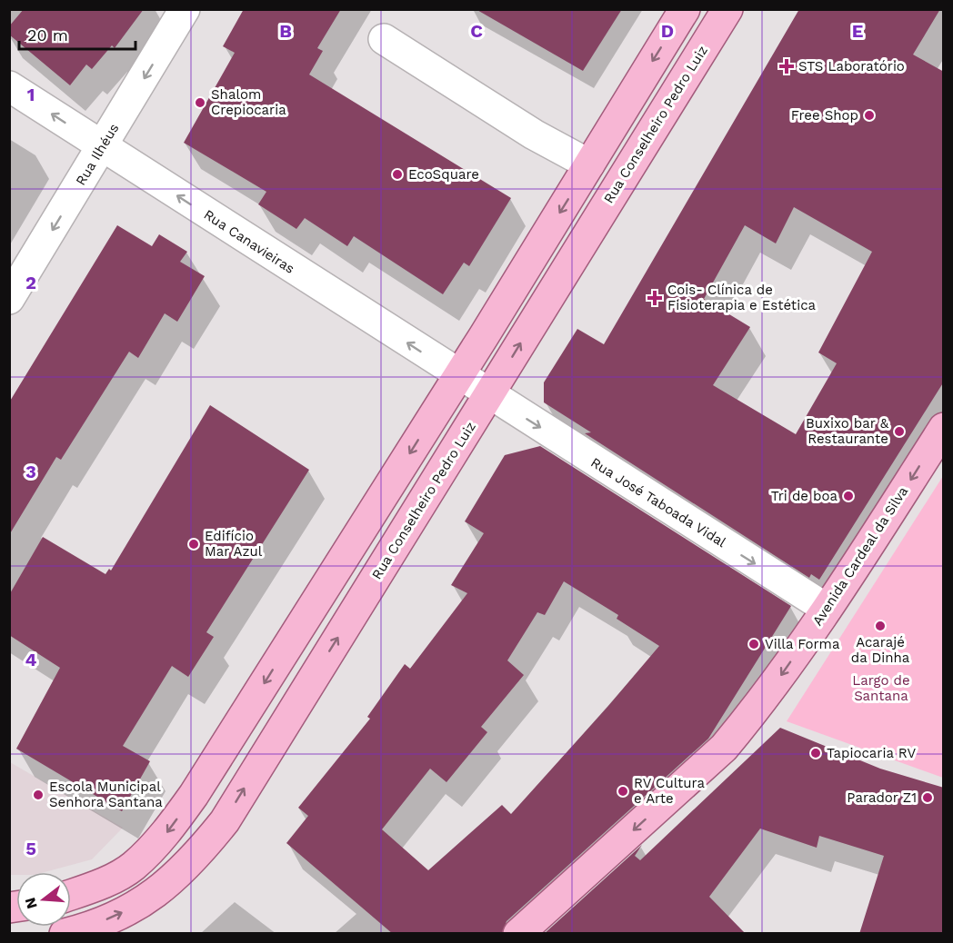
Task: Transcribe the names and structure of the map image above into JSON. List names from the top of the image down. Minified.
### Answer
{"streets":{"main road":["Rua Conselheiro Pedro Luiz","Avenida Cardeal da Silva"],"street":["Rua Ilhéus","Rua Canavieiras","Rua José Taboada Vidal"]},"crossings":[["Rua Conselheiro Pedro Luiz","Rua Canavieiras"],["Rua Conselheiro Pedro Luiz","Rua José Taboada Vidal"],["Rua Ilhéus","Rua Canavieiras"],["Rua Canavieiras","Rua José Taboada Vidal"],["Rua José Taboada Vidal","Avenida Cardeal da Silva"]],"one_way":["Rua Ilhéus","Rua José Taboada Vidal","Avenida Cardeal da Silva"],"parks":["Largo de Santana"],"places":{"health":["STS Laboratório","Cois- Clínica de Fisioterapia e Estética"],"other":["Shalom Crepiocaria","Free Shop","EcoSquare","Buxixo bar & Restaurante","Tri de boa","Edifício Mar Azul","Acarajé da Dinha","Villa Forma","Tapiocaria RV","RV Cultura e Arte","Escola Municipal Senhora Santana","Parador Z1"]},"scale_bar":"20 m","north":"left","grid":{"columns":["B","C","D","E"],"rows":["1","2","3","4","5"]}}
